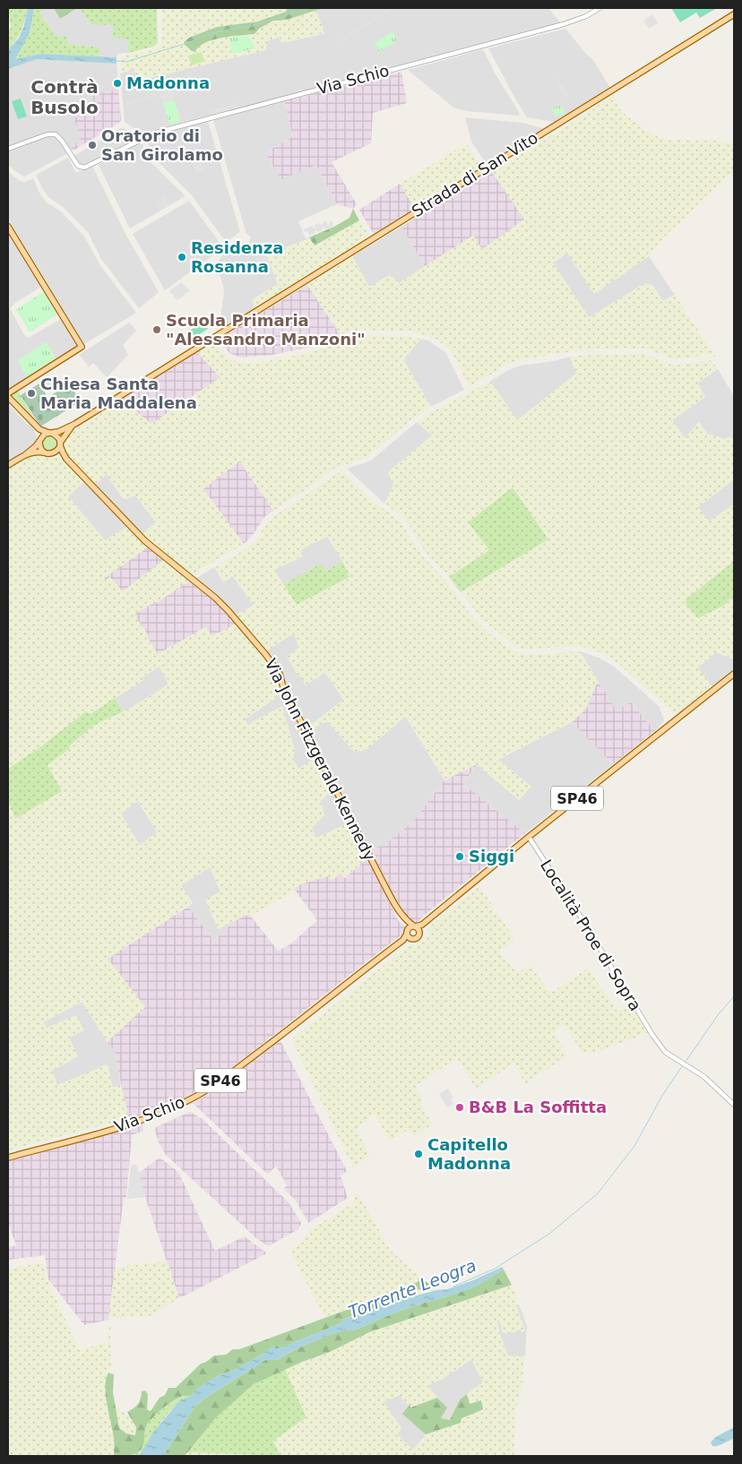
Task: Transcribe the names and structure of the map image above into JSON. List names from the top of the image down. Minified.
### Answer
{"streets":{"main road":["Via Schio","Strada di San Vito","Via John Fitzgerald Kennedy","SP46"],"street":["Località Proe di Sopra"]},"crossings":[["Via Schio","Via John Fitzgerald Kennedy"],["Via Schio","SP46"],["Via John Fitzgerald Kennedy","SP46"],["SP46","Località Proe di Sopra"]],"districts":["Contrà Busolo"],"water":["Torrente Leogra"],"places":["Madonna","Oratorio di San Girolamo","Residenza Rosanna","Scuola Primaria \"Alessandro Manzoni\"","Chiesa Santa Maria Maddalena","Siggi","B&B La Soffitta","Capitello Madonna"]}
